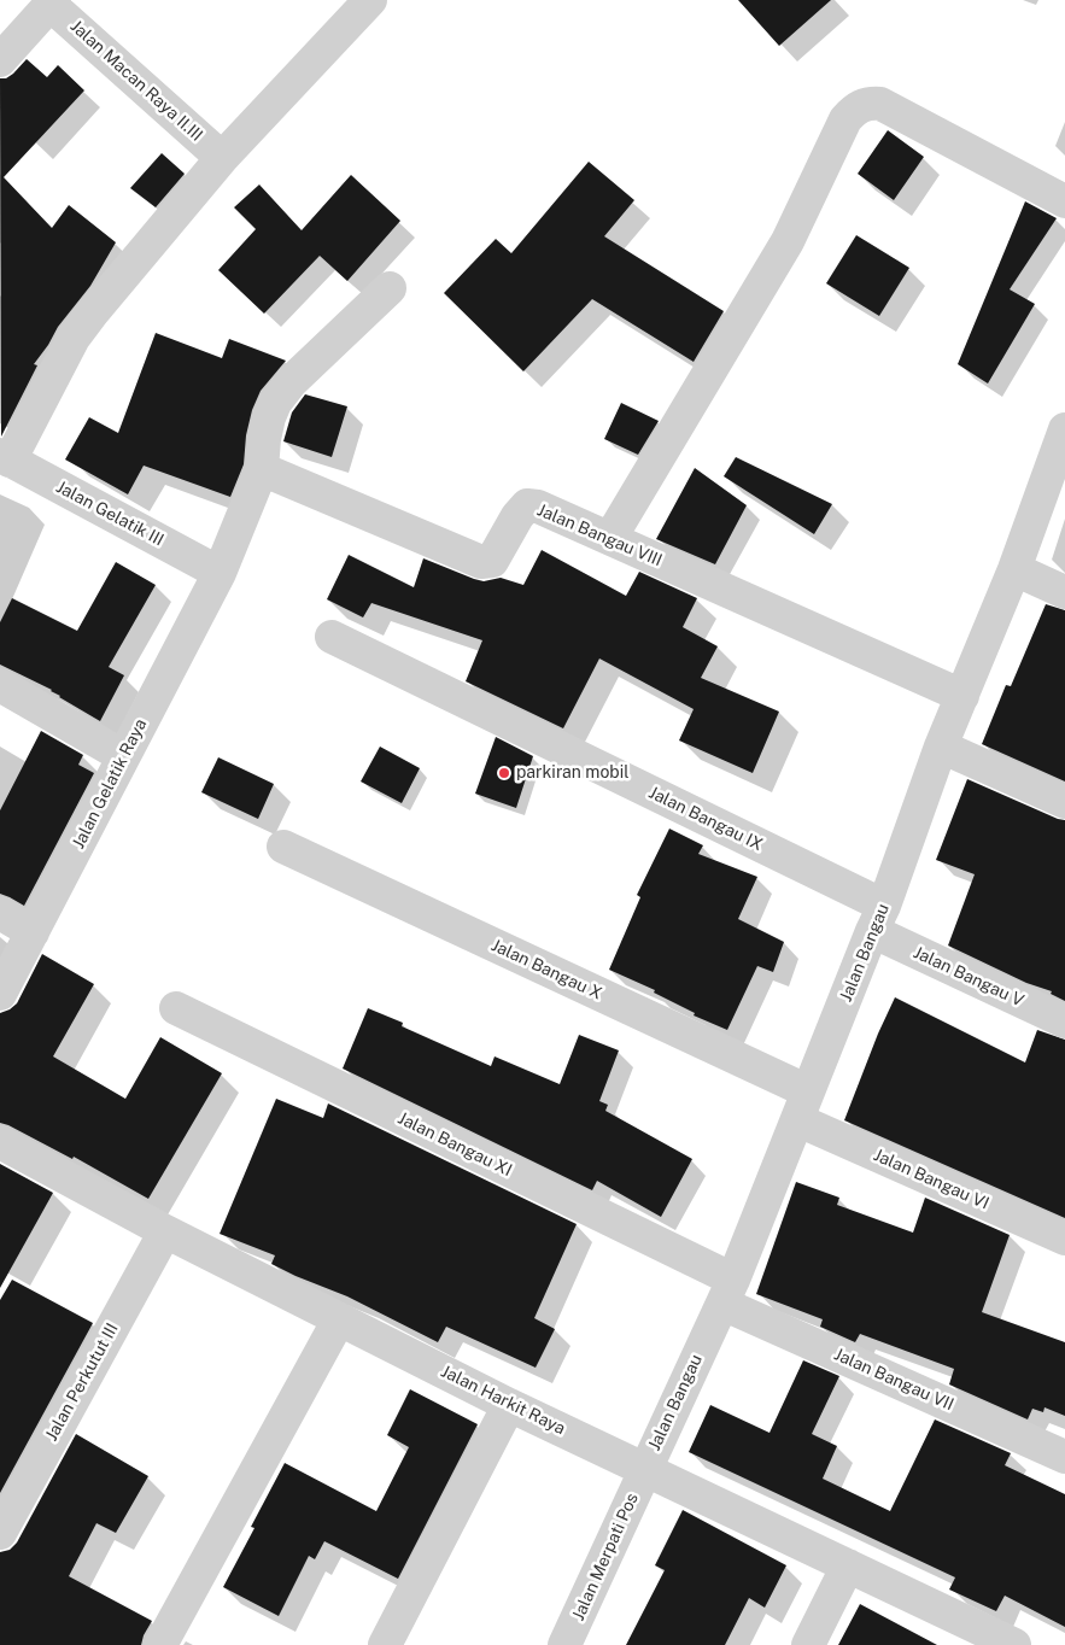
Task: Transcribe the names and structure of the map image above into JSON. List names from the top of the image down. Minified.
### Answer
{"streets":{"street":["Jalan Macan Raya II.III","Jalan Gelatik III","Jalan Bangau VIII","Jalan Gelatik Raya","Jalan Bangau IX","Jalan Bangau","Jalan Bangau X","Jalan Bangau V","Jalan Bangau XI","Jalan Bangau VI","Jalan Bangau VII","Jalan Perkutut III","Jalan Harkit Raya","Jalan Merpati Pos"]},"crossings":[["Jalan Gelatik III","Jalan Gelatik Raya"],["Jalan Bangau VIII","Jalan Bangau"],["Jalan Bangau IX","Jalan Bangau"],["Jalan Bangau IX","Jalan Bangau V"],["Jalan Bangau","Jalan Bangau X"],["Jalan Bangau","Jalan Bangau V"],["Jalan Bangau","Jalan Bangau XI"],["Jalan Bangau","Jalan Bangau VI"],["Jalan Bangau","Jalan Bangau VII"],["Jalan Bangau","Jalan Harkit Raya"],["Jalan Bangau","Jalan Merpati Pos"],["Jalan Bangau X","Jalan Bangau VI"],["Jalan Bangau XI","Jalan Bangau VII"],["Jalan Perkutut III","Jalan Harkit Raya"],["Jalan Harkit Raya","Jalan Merpati Pos"]],"places":["parkiran mobil"]}
